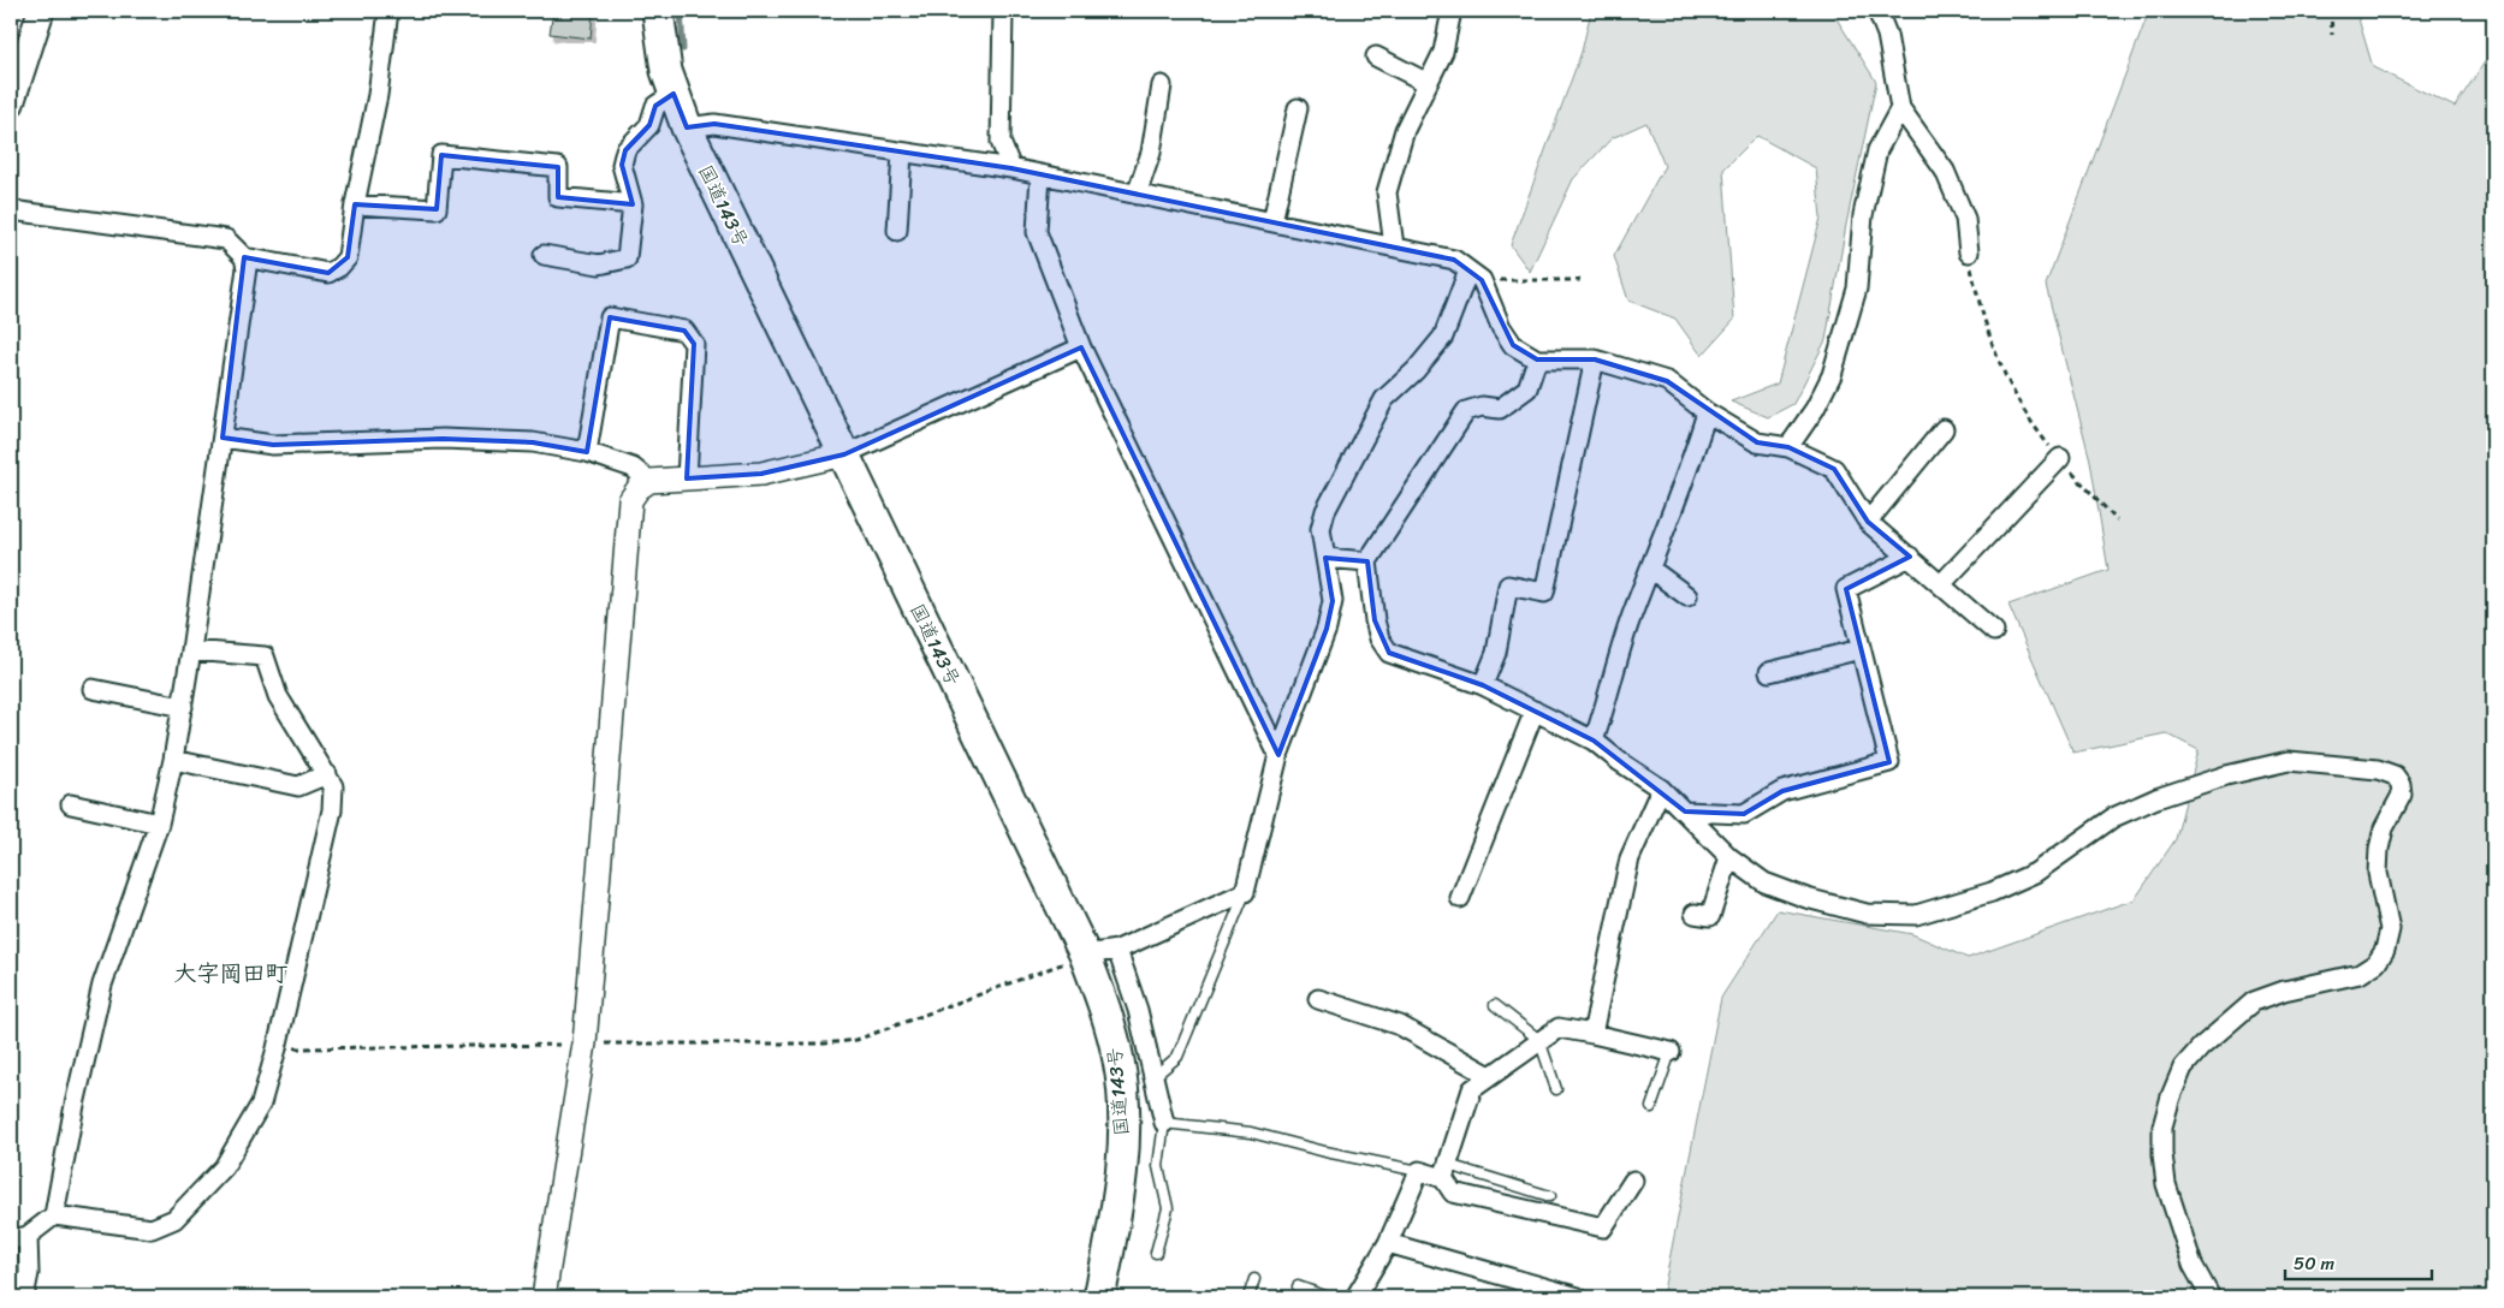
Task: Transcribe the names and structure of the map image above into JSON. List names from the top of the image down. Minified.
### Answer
{"streets":{"highway":["国道143号"]},"districts":["大字岡田町"],"scale_bar":"50 m"}
